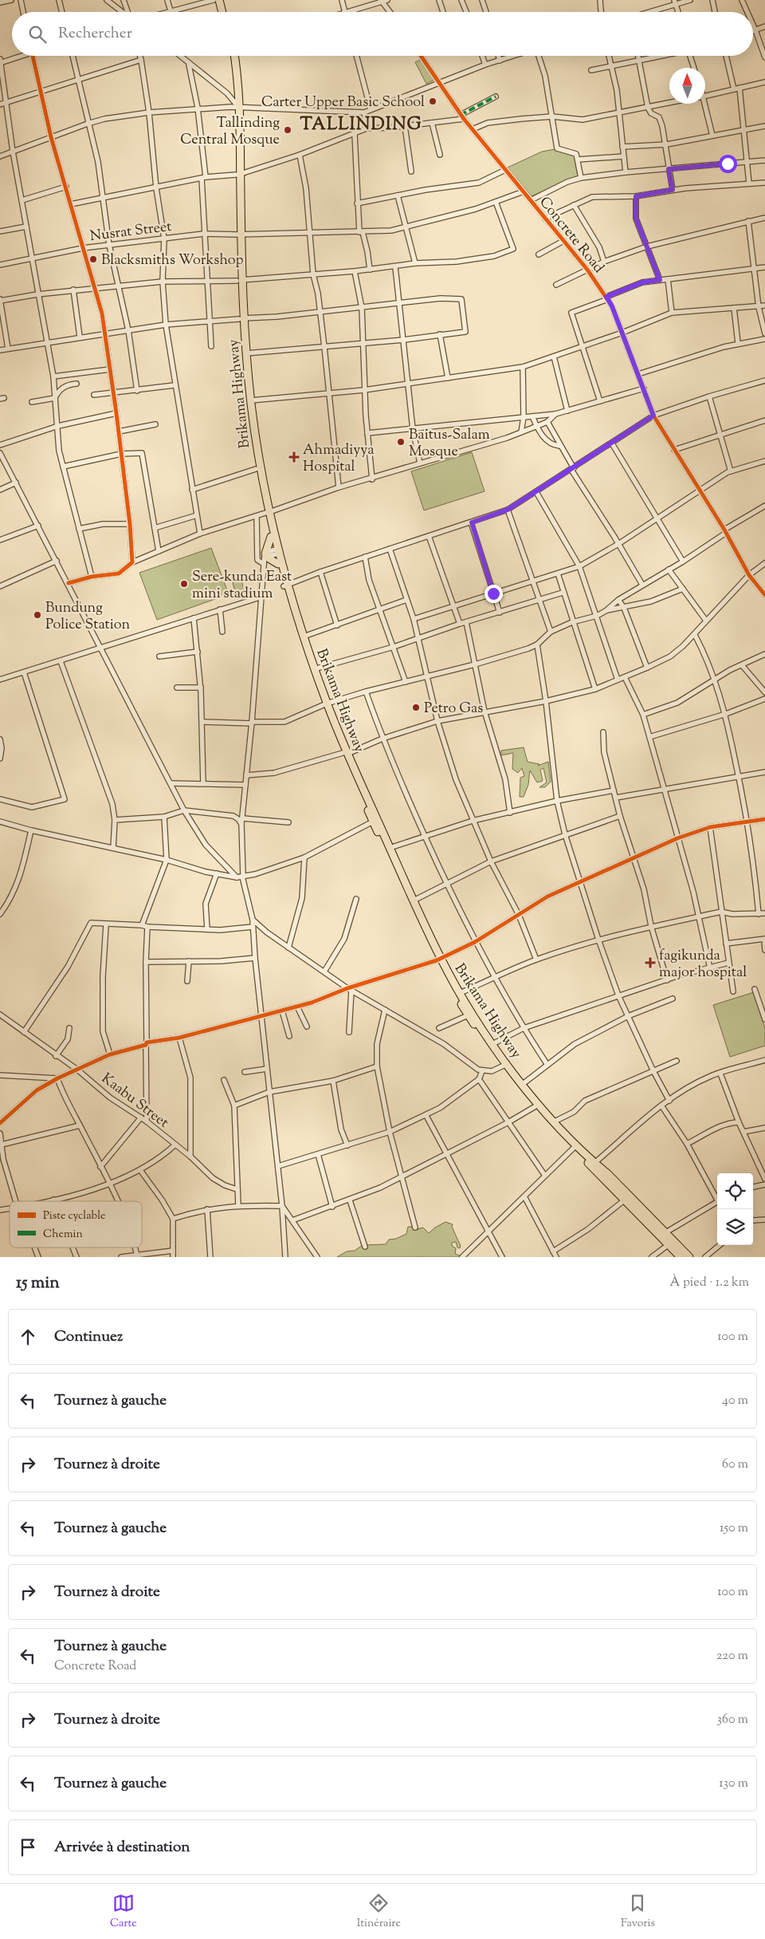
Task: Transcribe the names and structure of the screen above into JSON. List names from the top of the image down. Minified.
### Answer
{"streets":{"highway":["Brikama Highway"],"street":["Nusrat Street","Concrete Road","Kaabu Street"]},"crossings":[["Nusrat Street","Concrete Road"],["Nusrat Street","Brikama Highway"]],"districts":["TALLINDING"],"places":{"other":["Carter Upper Basic School","Tallinding Central Mosque","Blacksmiths Workshop","Baitus-Salam Mosque","Sere-kunda East mini stadium","Bundung Police Station","Petro Gas"],"health":["Ahmadiyya Hospital","fagikunda major hospital"]},"legend":["Piste cyclable","Chemin"],"north":"top","page":{"search":"Rechercher","heading":["15 min","À pied · 1.2 km"],"list":[["Continuez","100 m"],["Tournez à gauche","40 m"],["Tournez à droite","60 m"],["Tournez à gauche","150 m"],["Tournez à droite","100 m"],["Tournez à gauche","Concrete Road","220 m"],["Tournez à droite","360 m"],["Tournez à gauche","130 m"],"Arrivée à destination"],"nav":["Carte","Itinéraire","Favoris"]}}
